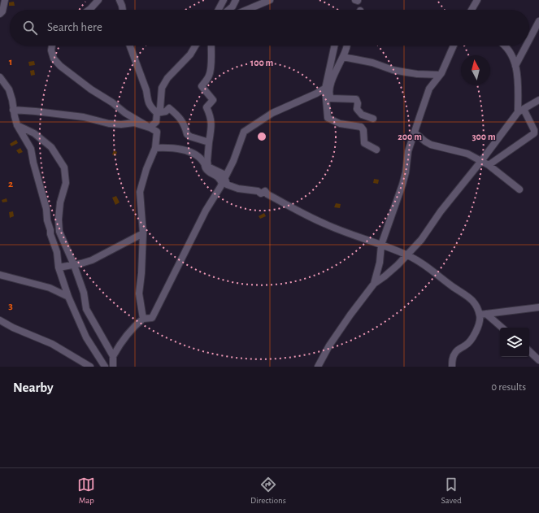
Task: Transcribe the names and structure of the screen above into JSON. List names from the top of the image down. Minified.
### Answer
{"north":"top","page":{"search":"Search here","heading":["Nearby","0 results"],"nav":["Map","Directions","Saved"]},"grid":{"rows":["1","2","3"]},"rings":["100 m","200 m","300 m"]}
